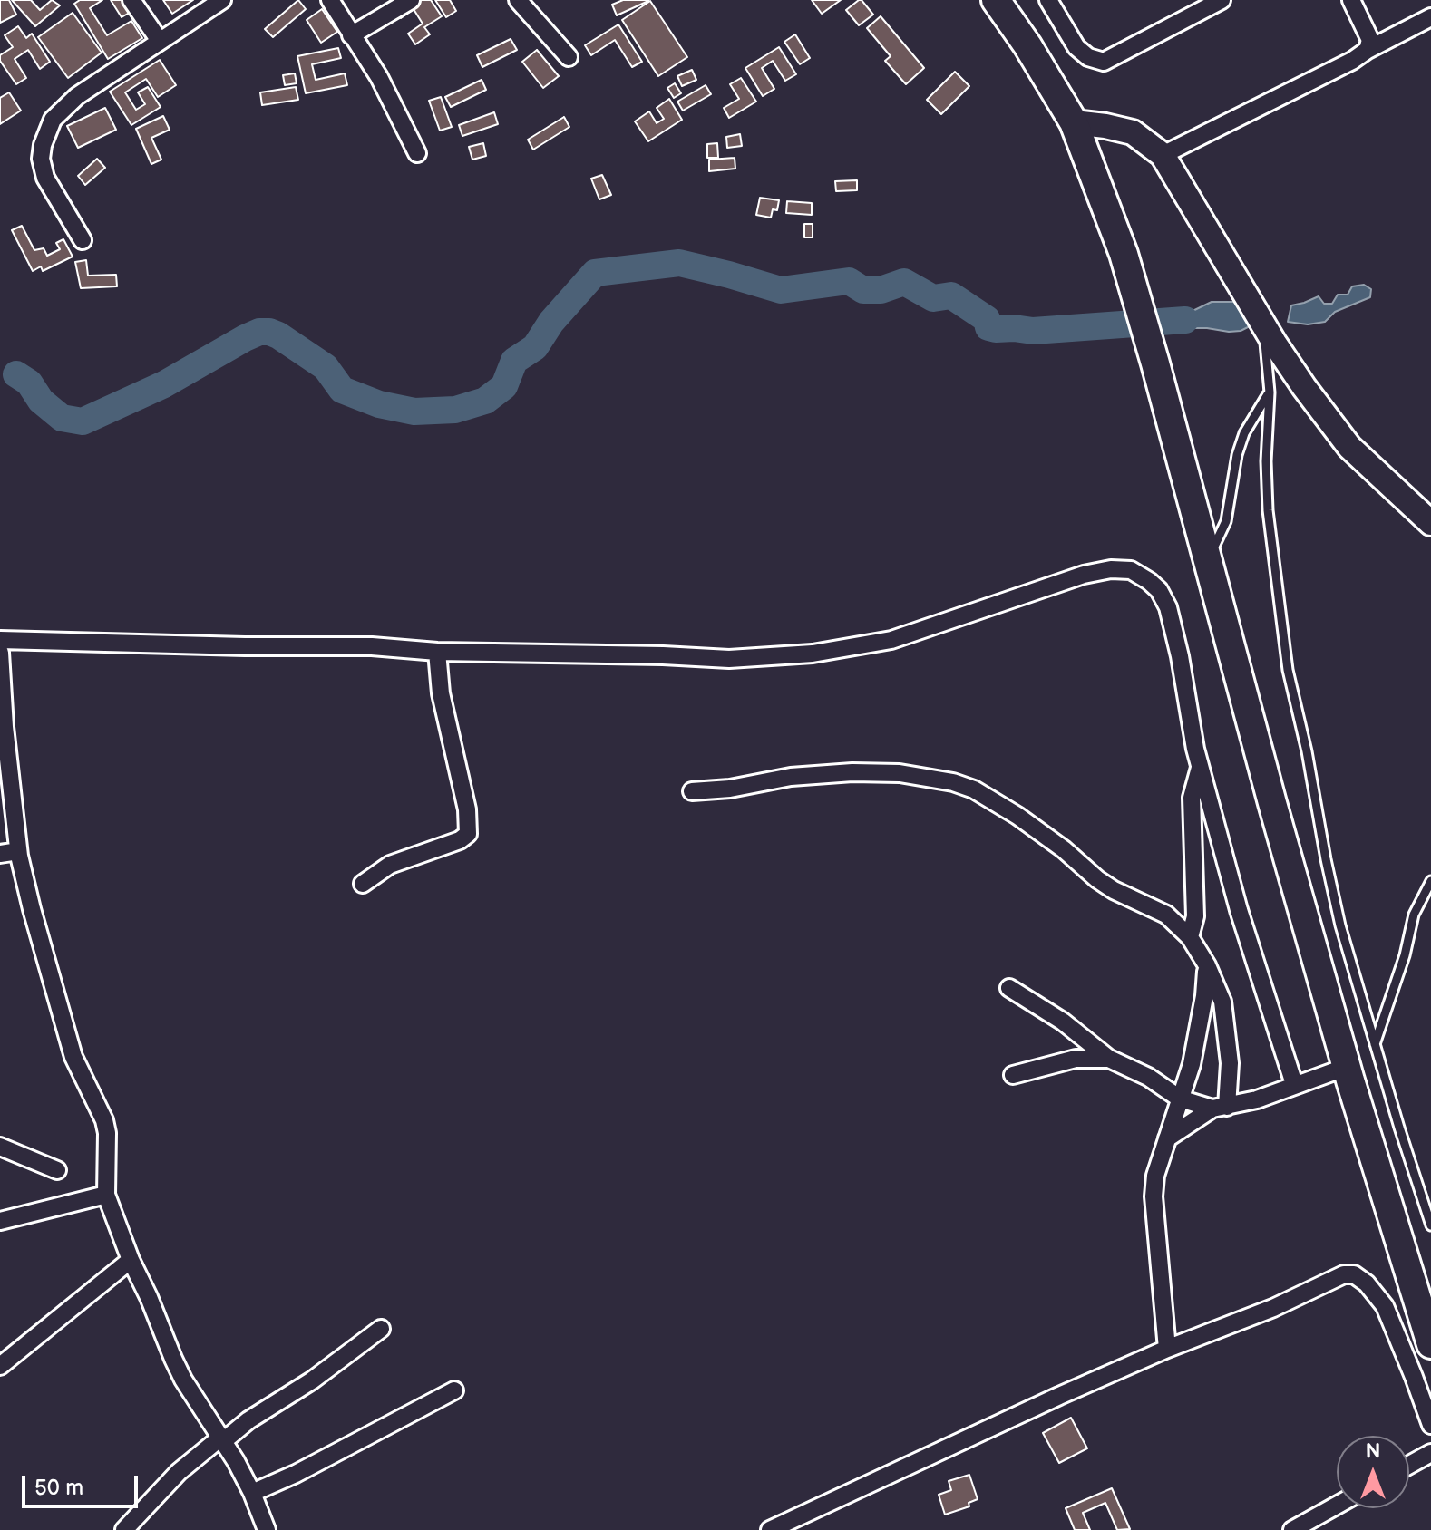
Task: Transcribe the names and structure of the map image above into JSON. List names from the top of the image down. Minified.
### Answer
{"scale_bar":"50 m","north":"top"}
